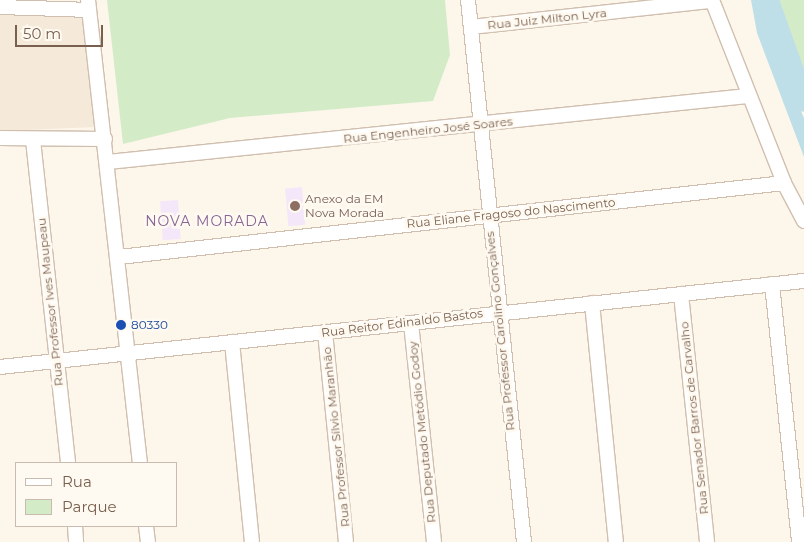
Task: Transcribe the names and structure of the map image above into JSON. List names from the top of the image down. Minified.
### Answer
{"streets":{"street":["Rua Juiz Milton Lyra","Rua Engenheiro José Soares","Rua Eliane Fragoso do Nascimento","Rua Professor Ives Maupeau","Rua Reitor Edinaldo Bastos","Rua Professor Carolino Gonçalves","Rua Senador Barros de Carvalho","Rua Deputado Metódio Godoy","Rua Professor Sílvio Maranhão"]},"crossings":[["Rua Juiz Milton Lyra","Rua Professor Carolino Gonçalves"],["Rua Engenheiro José Soares","Rua Professor Carolino Gonçalves"],["Rua Eliane Fragoso do Nascimento","Rua Professor Carolino Gonçalves"],["Rua Professor Ives Maupeau","Rua Reitor Edinaldo Bastos"],["Rua Reitor Edinaldo Bastos","Rua Professor Carolino Gonçalves"],["Rua Reitor Edinaldo Bastos","Rua Senador Barros de Carvalho"],["Rua Reitor Edinaldo Bastos","Rua Deputado Metódio Godoy"],["Rua Reitor Edinaldo Bastos","Rua Professor Sílvio Maranhão"]],"districts":["NOVA MORADA"],"places":["Anexo da EM Nova Morada","80330"],"legend":["Rua","Parque"],"scale_bar":"50 m"}
